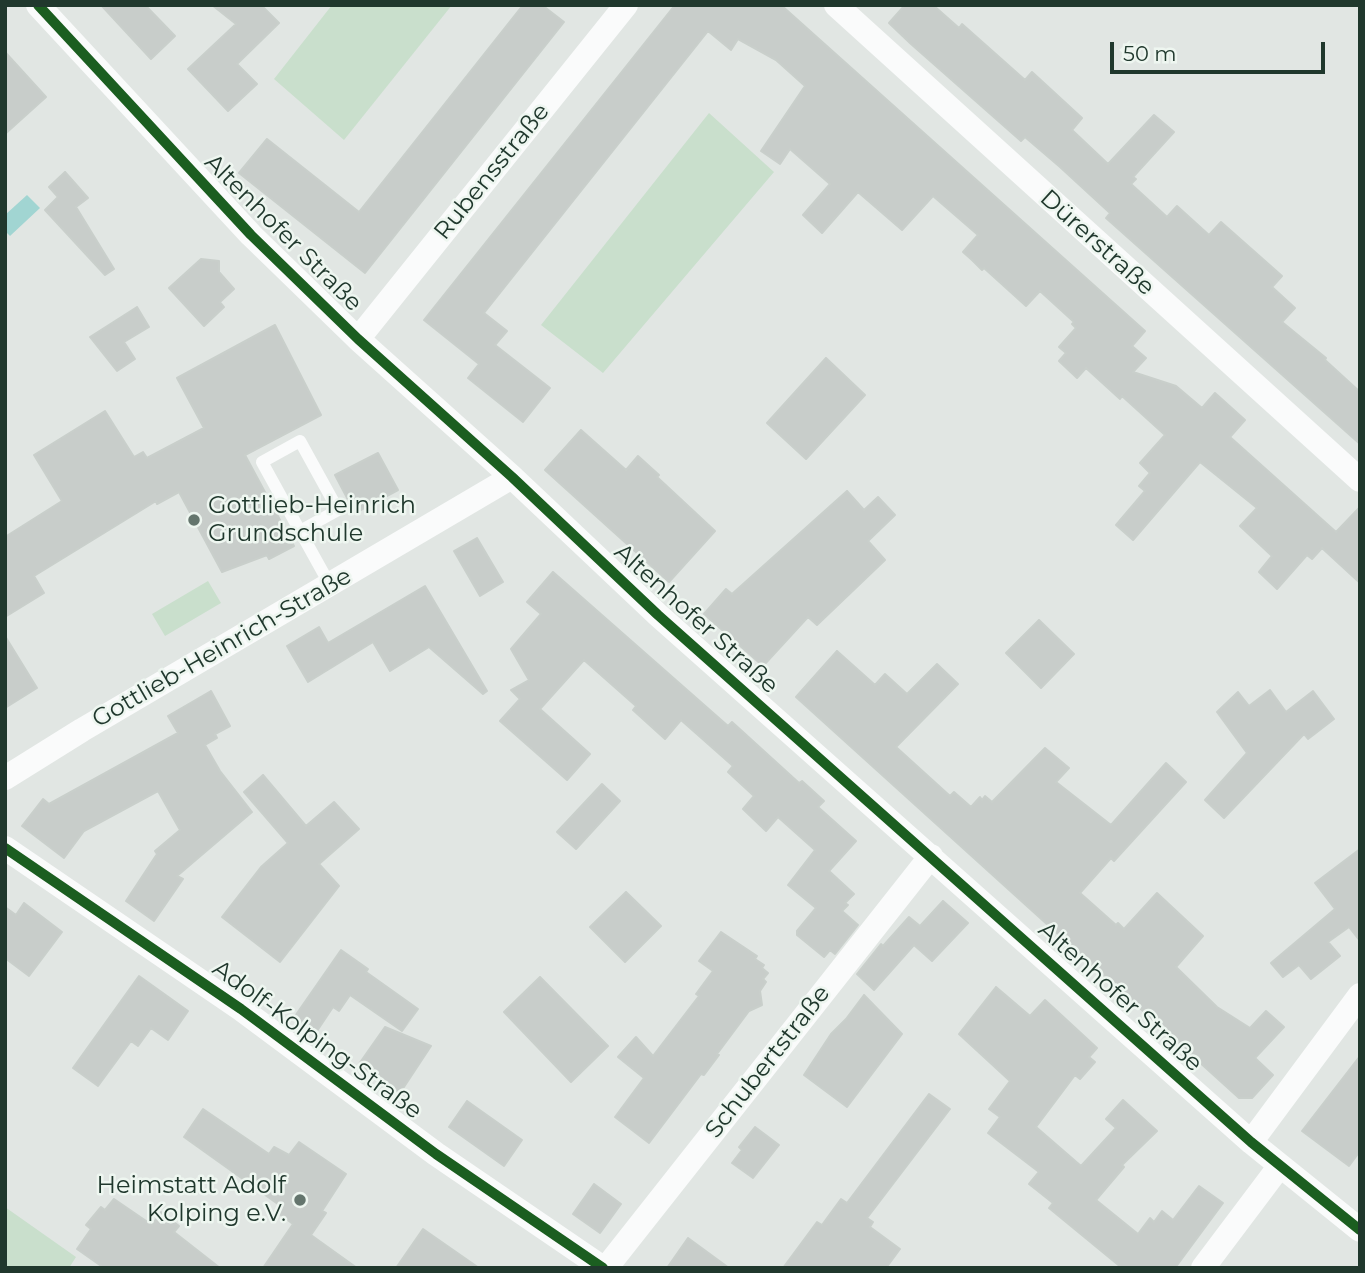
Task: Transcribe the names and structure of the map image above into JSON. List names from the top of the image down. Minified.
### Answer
{"streets":{"street":["Rubensstraße","Altenhofer Straße","Dürerstraße","Gottlieb-Heinrich-Straße","Adolf-Kolping-Straße","Schubertstraße"]},"crossings":[["Rubensstraße","Altenhofer Straße"],["Altenhofer Straße","Gottlieb-Heinrich-Straße"],["Altenhofer Straße","Schubertstraße"],["Adolf-Kolping-Straße","Schubertstraße"]],"places":["Gottlieb-Heinrich Grundschule","Heimstatt Adolf Kolping e.V."],"scale_bar":"50 m"}
